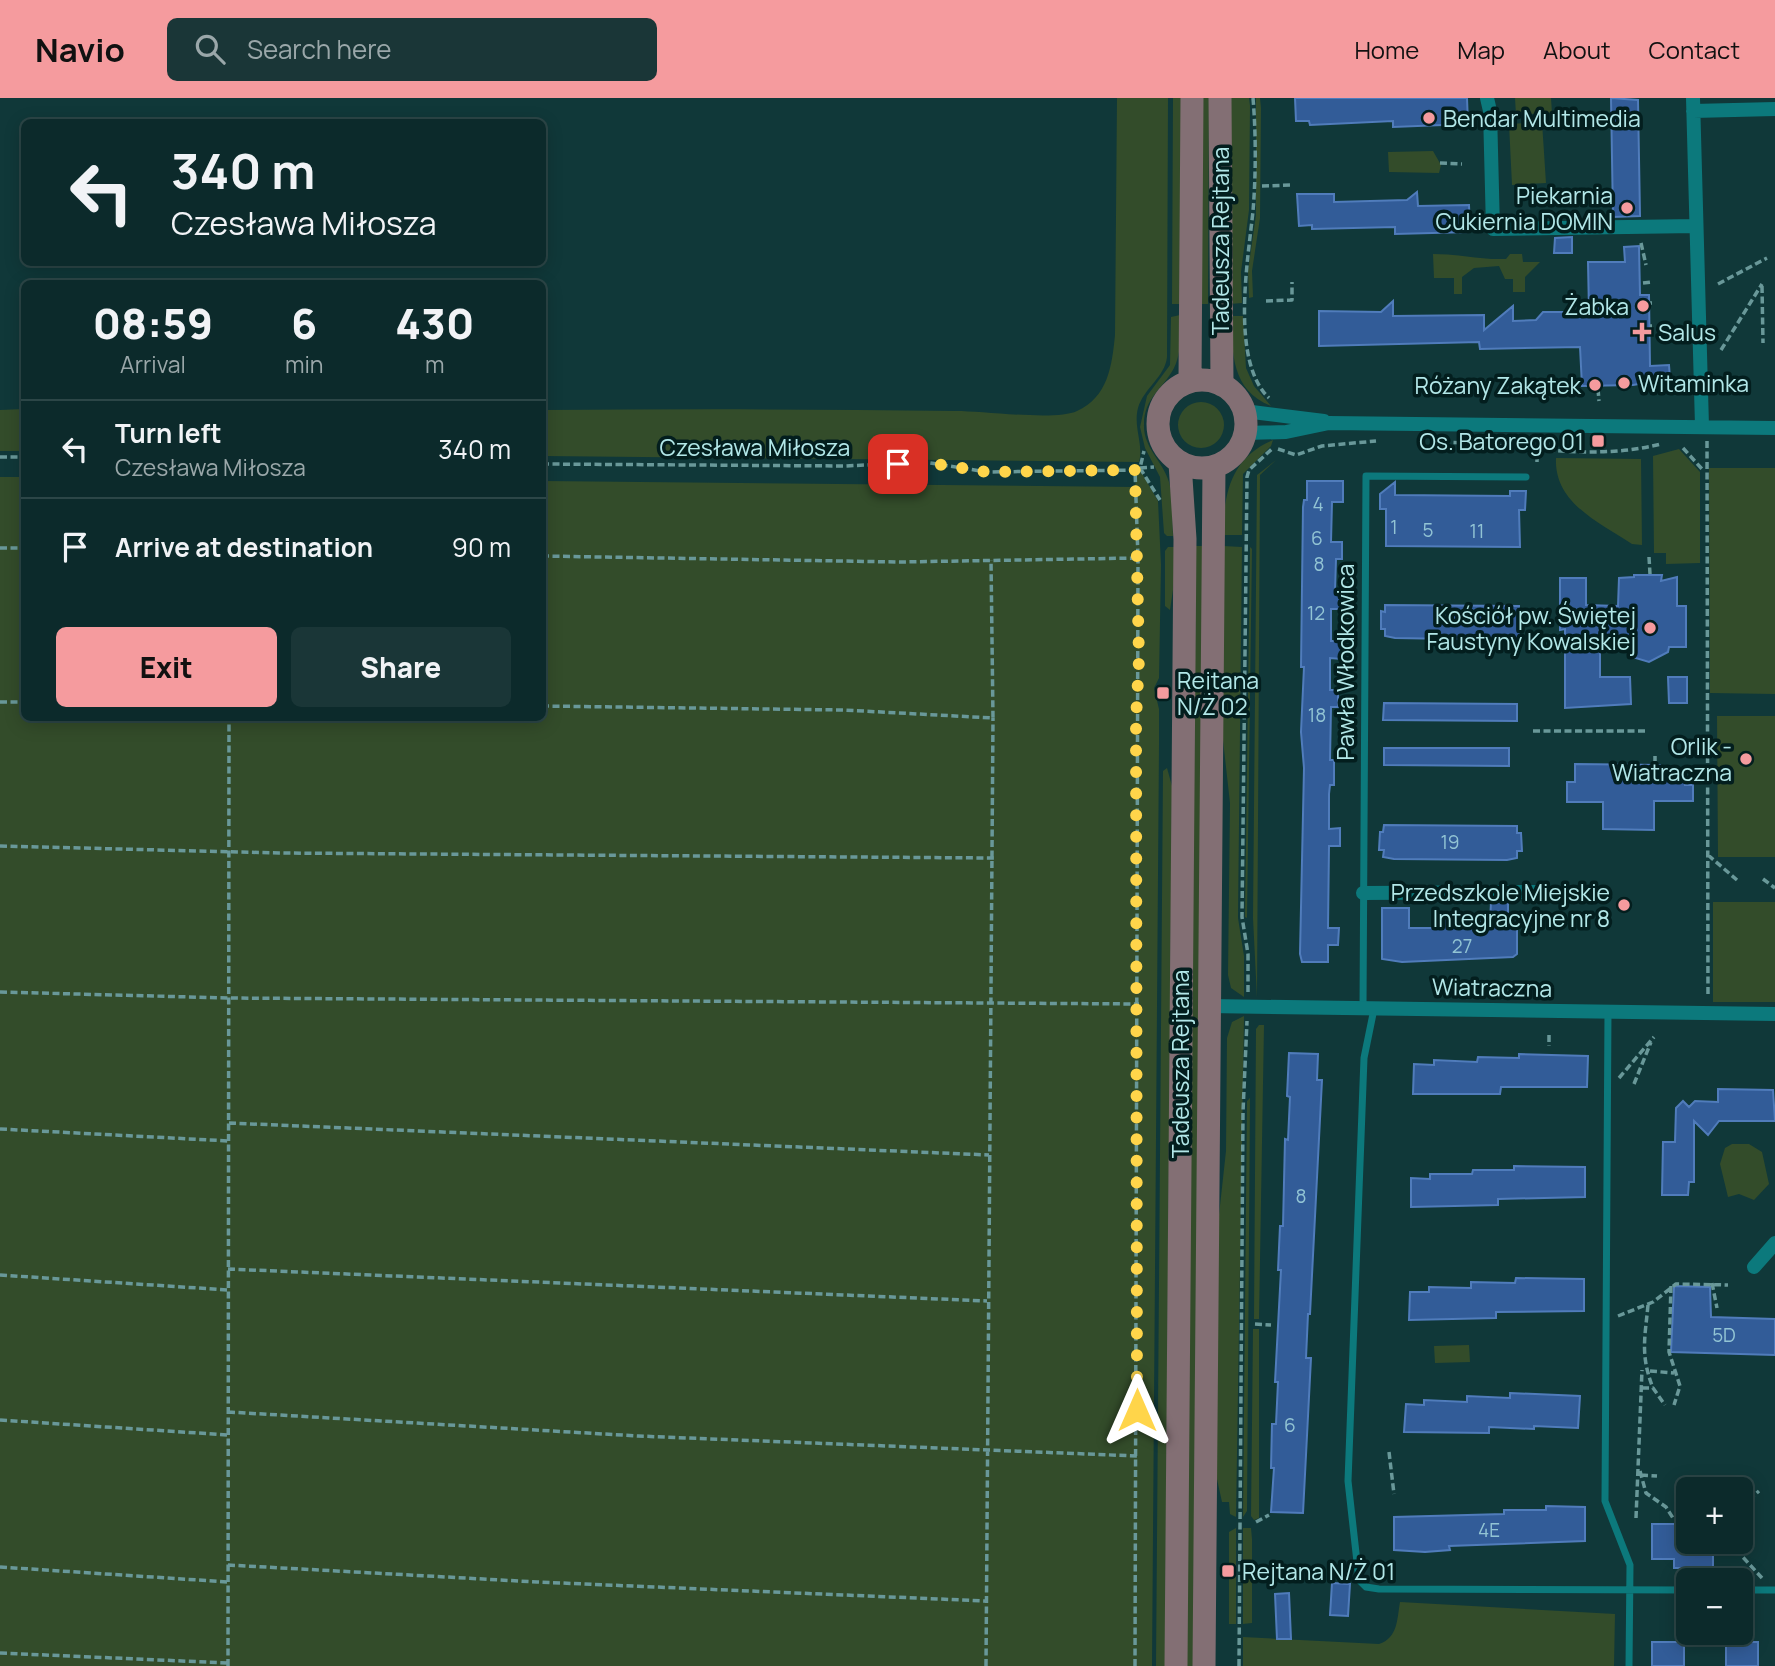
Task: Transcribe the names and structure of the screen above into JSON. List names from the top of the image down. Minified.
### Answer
{"streets":{"main road":["Tadeusza Rejtana"],"street":["Wiatraczna"],"lane":["Pawła Włodkowica"],"path":["Czesława Miłosza"]},"crossings":[["Tadeusza Rejtana","Wiatraczna"],["Pawła Włodkowica","Wiatraczna"]],"places":{"other":["Bendar Multimedia","Piekarnia Cukiernia DOMIN","Żabka","Witaminka","Różany Zakątek","Kościół pw. Świętej Faustyny Kowalskiej","Orlik - Wiatraczna","Przedszkole Miejskie Integracyjne nr 8"],"health":["Salus"],"transit":["Os. Batorego 01","Rejtana N/Ż 02","Rejtana N/Ż 01"]},"house_numbers":["4","1","5","11","6","8","12","18","19","27","8","5D","6","4E"],"page":{"header":"Navio","search":"Search here","nav":["Home","Map","About","Contact"],"turn":["340 m","Czesława Miłosza"],"eta":["08:59","Arrival","6","min","430","m"],"list":[{"name":"Turn left","note":"Czesława Miłosza","value":"340 m"},{"name":"Arrive at destination","value":"90 m"}],"buttons":["Exit","Share"],"map_buttons":["+","−"]}}
